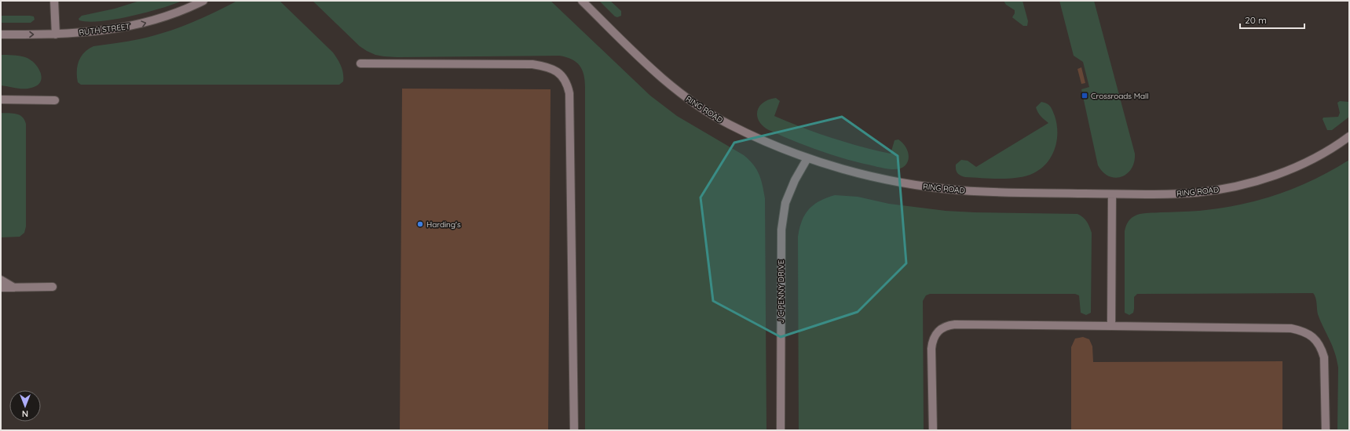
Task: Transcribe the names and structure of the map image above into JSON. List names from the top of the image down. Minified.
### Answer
{"streets":{"street":["RUTH STREET","RING ROAD","J C PENNY DRIVE"]},"crossings":[["RING ROAD","J C PENNY DRIVE"]],"one_way":["RUTH STREET"],"places":{"transit":["Crossroads Mall"],"other":["Harding's"]},"scale_bar":"20 m","north":"bottom"}
